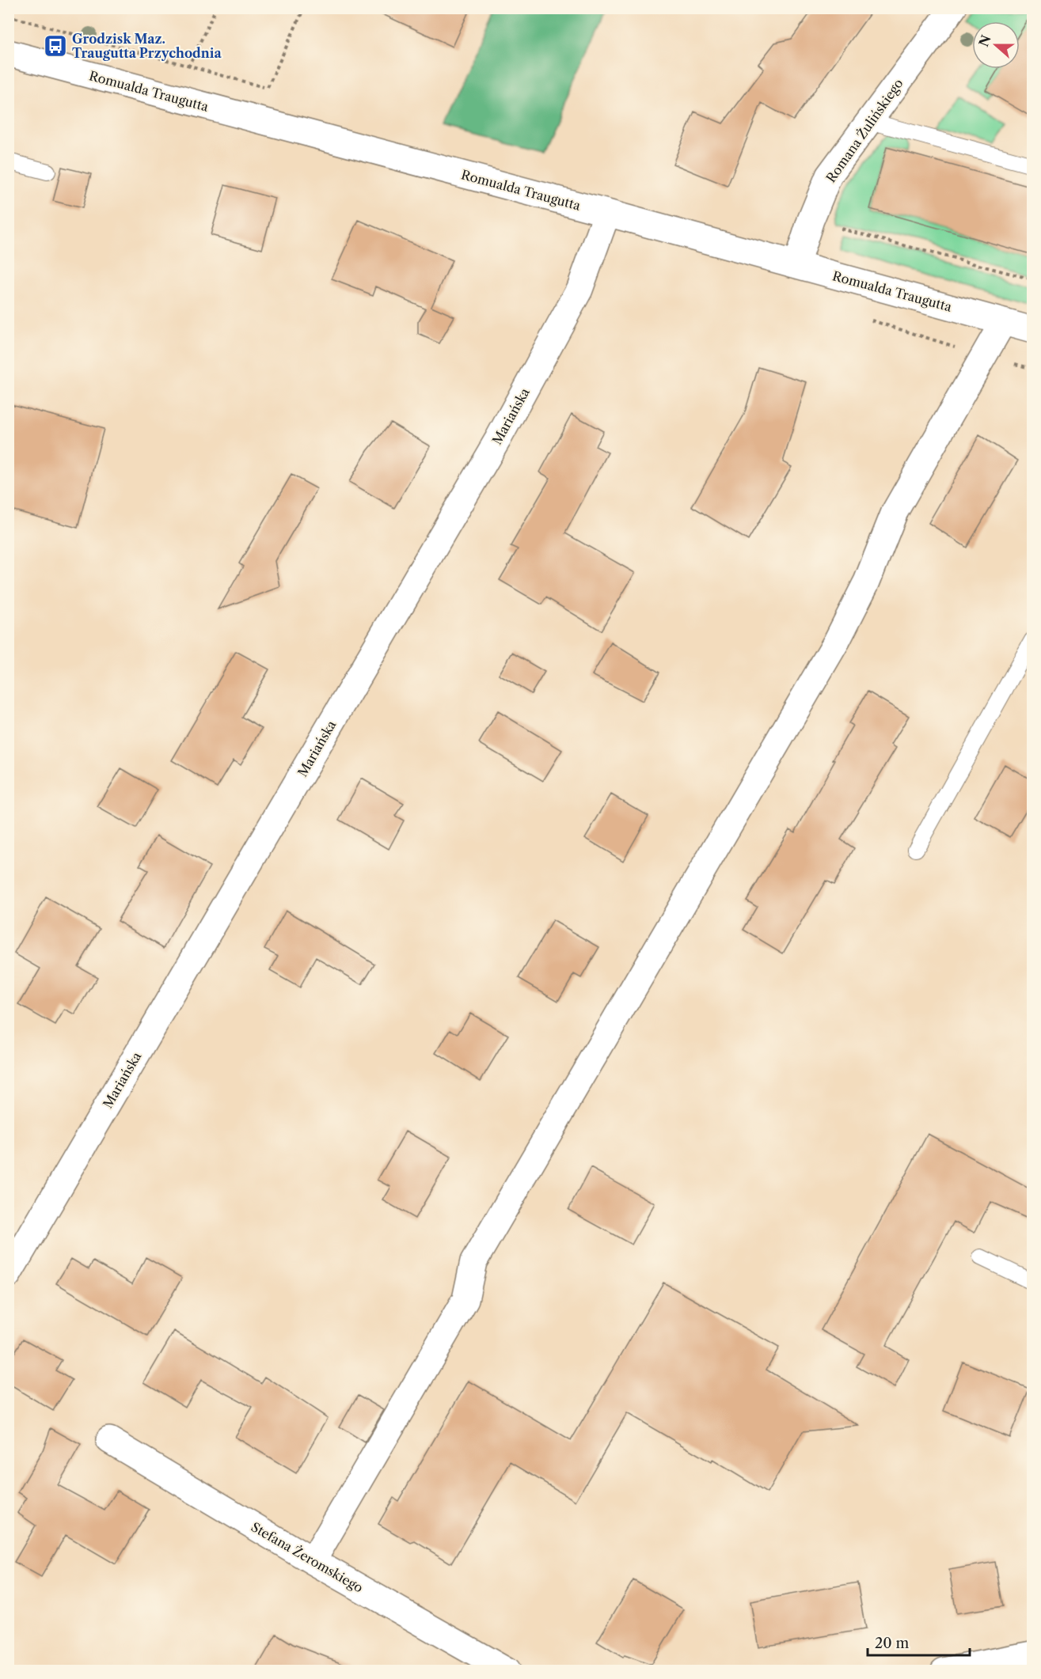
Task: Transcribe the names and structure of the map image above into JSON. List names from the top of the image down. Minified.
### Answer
{"streets":{"street":["Romualda Traugutta","Romana Żulińskiego","Mariańska","Stefana Żeromskiego"]},"crossings":[["Romualda Traugutta","Romana Żulińskiego"],["Romualda Traugutta","Mariańska"]],"places":{"bus stop":["Grodzisk Maz. Traugutta Przychodnia"]},"scale_bar":"20 m","north":"left"}
